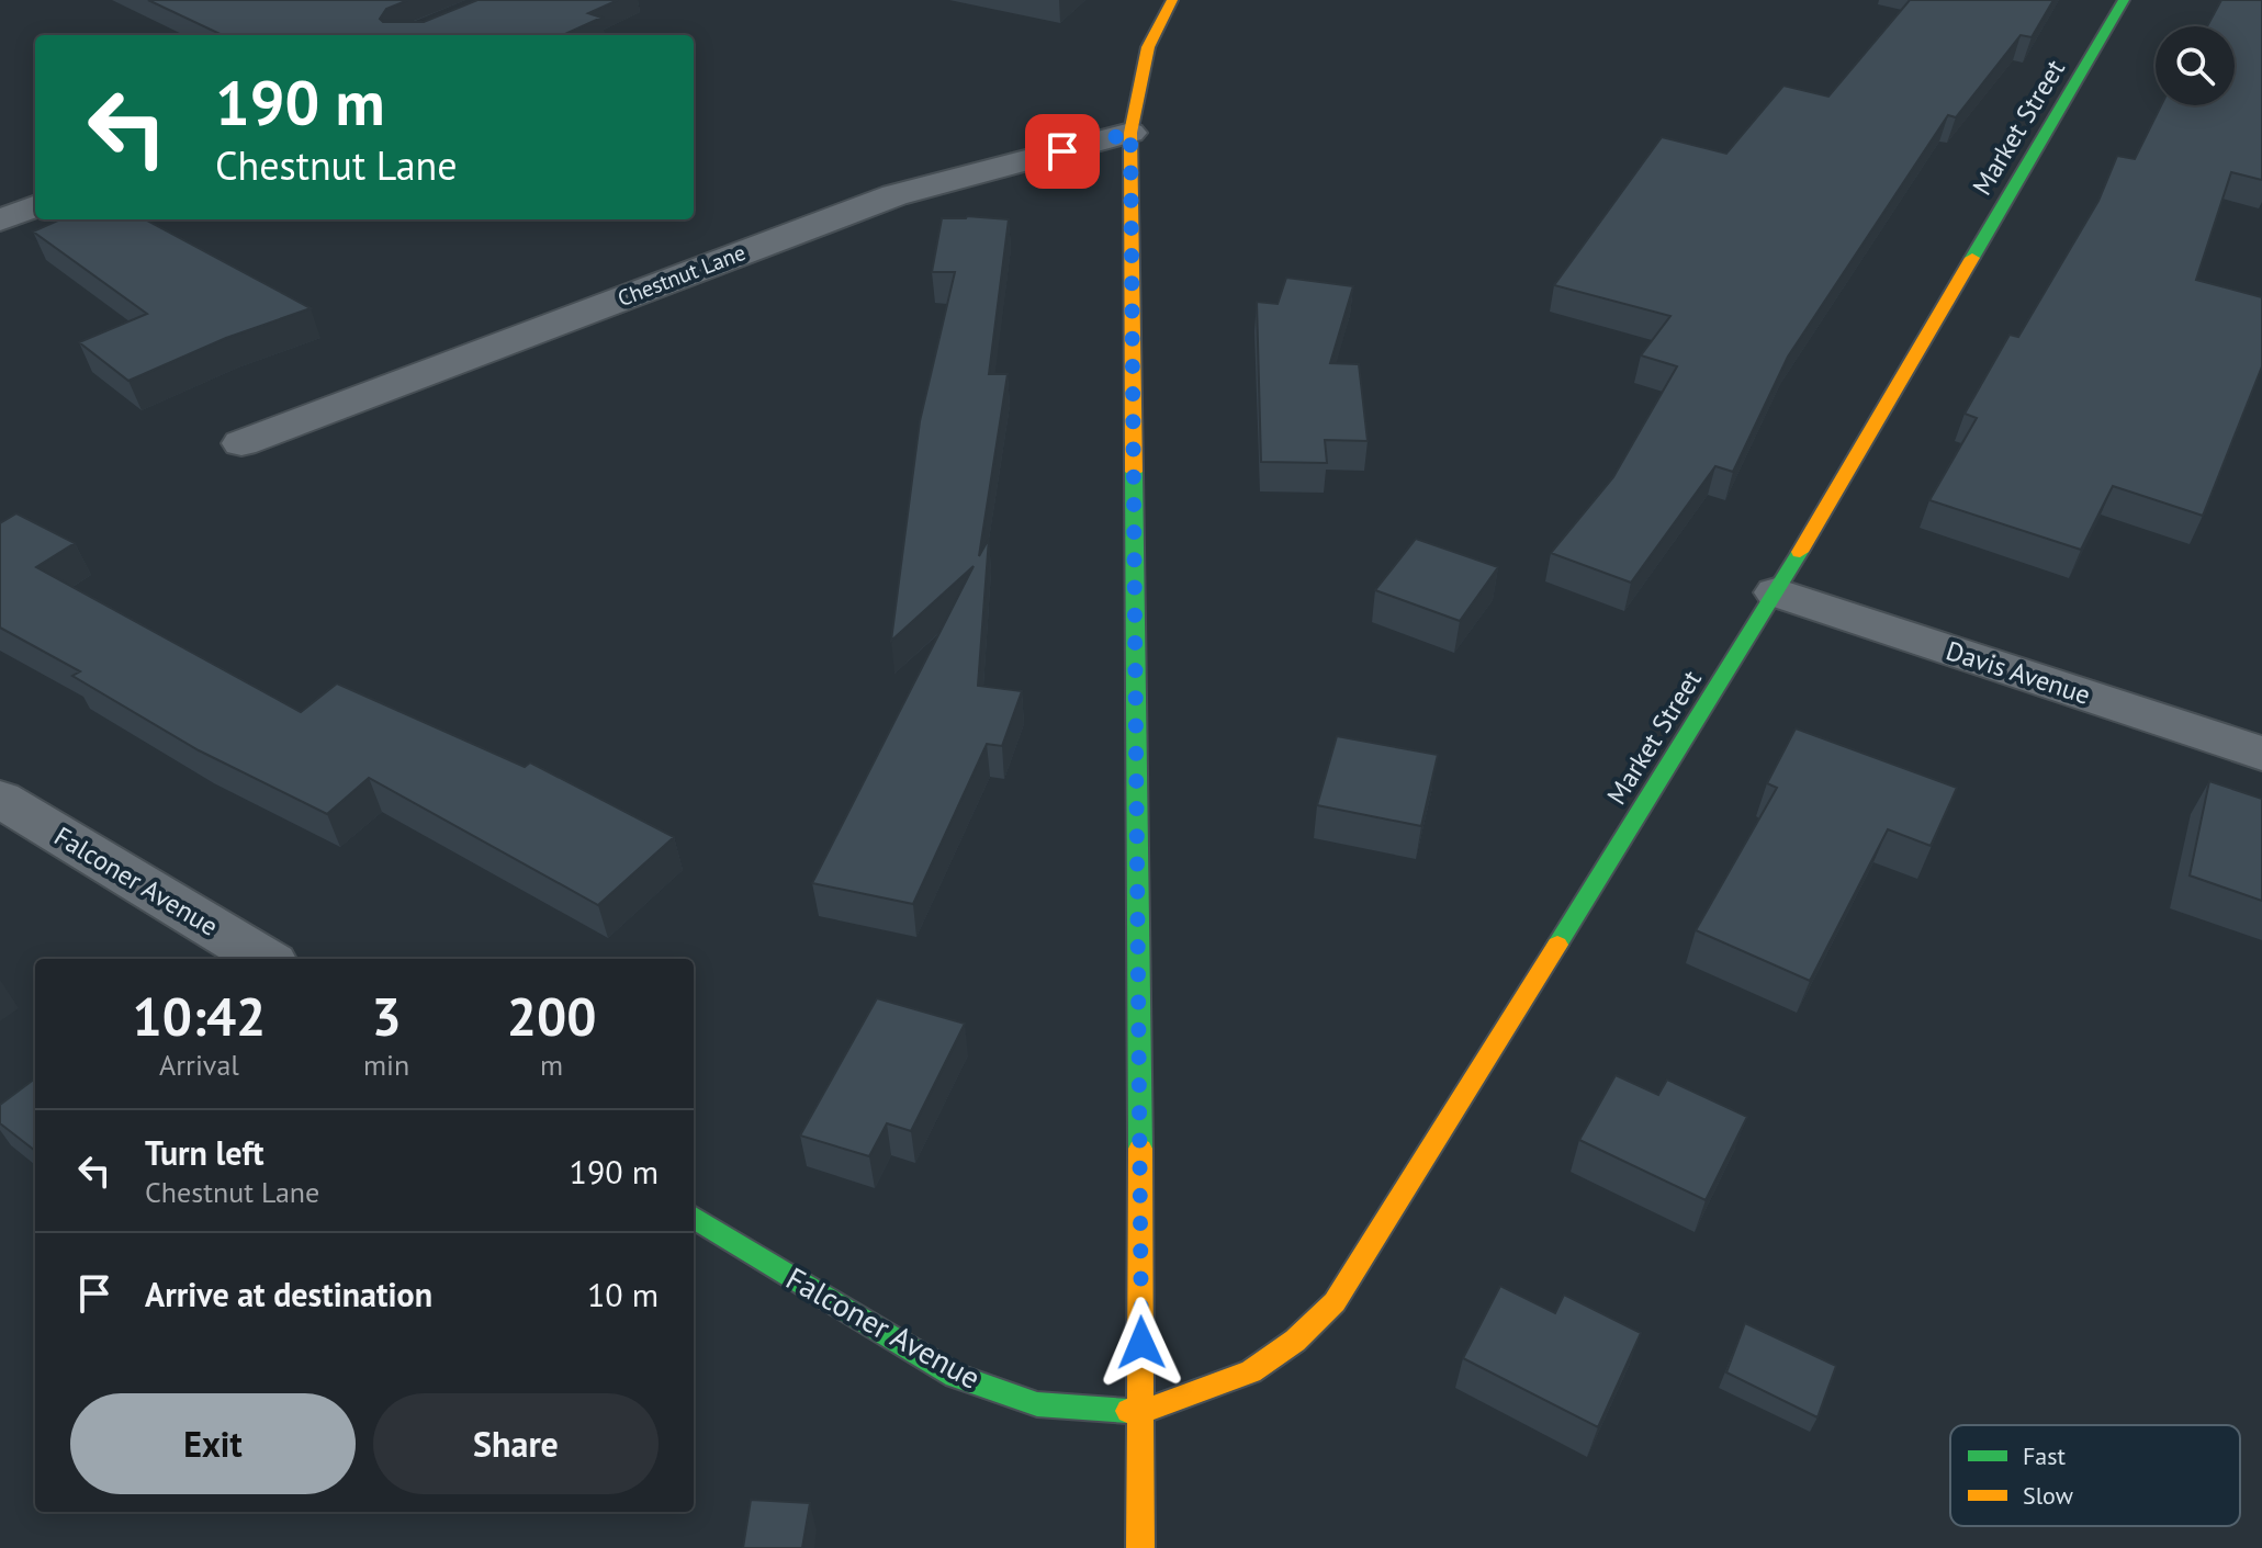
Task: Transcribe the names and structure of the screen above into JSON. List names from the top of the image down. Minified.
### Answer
{"streets":{"street":["Market Street","Chestnut Lane","Davis Avenue","Falconer Avenue"]},"crossings":[["Market Street","Davis Avenue"],["Market Street","Falconer Avenue"]],"legend":["Fast","Slow"],"page":{"turn":["190 m","Chestnut Lane"],"eta":["10:42","Arrival","3","min","200","m"],"list":[{"name":"Turn left","note":"Chestnut Lane","value":"190 m"},{"name":"Arrive at destination","value":"10 m"}],"buttons":["Exit","Share"]}}
